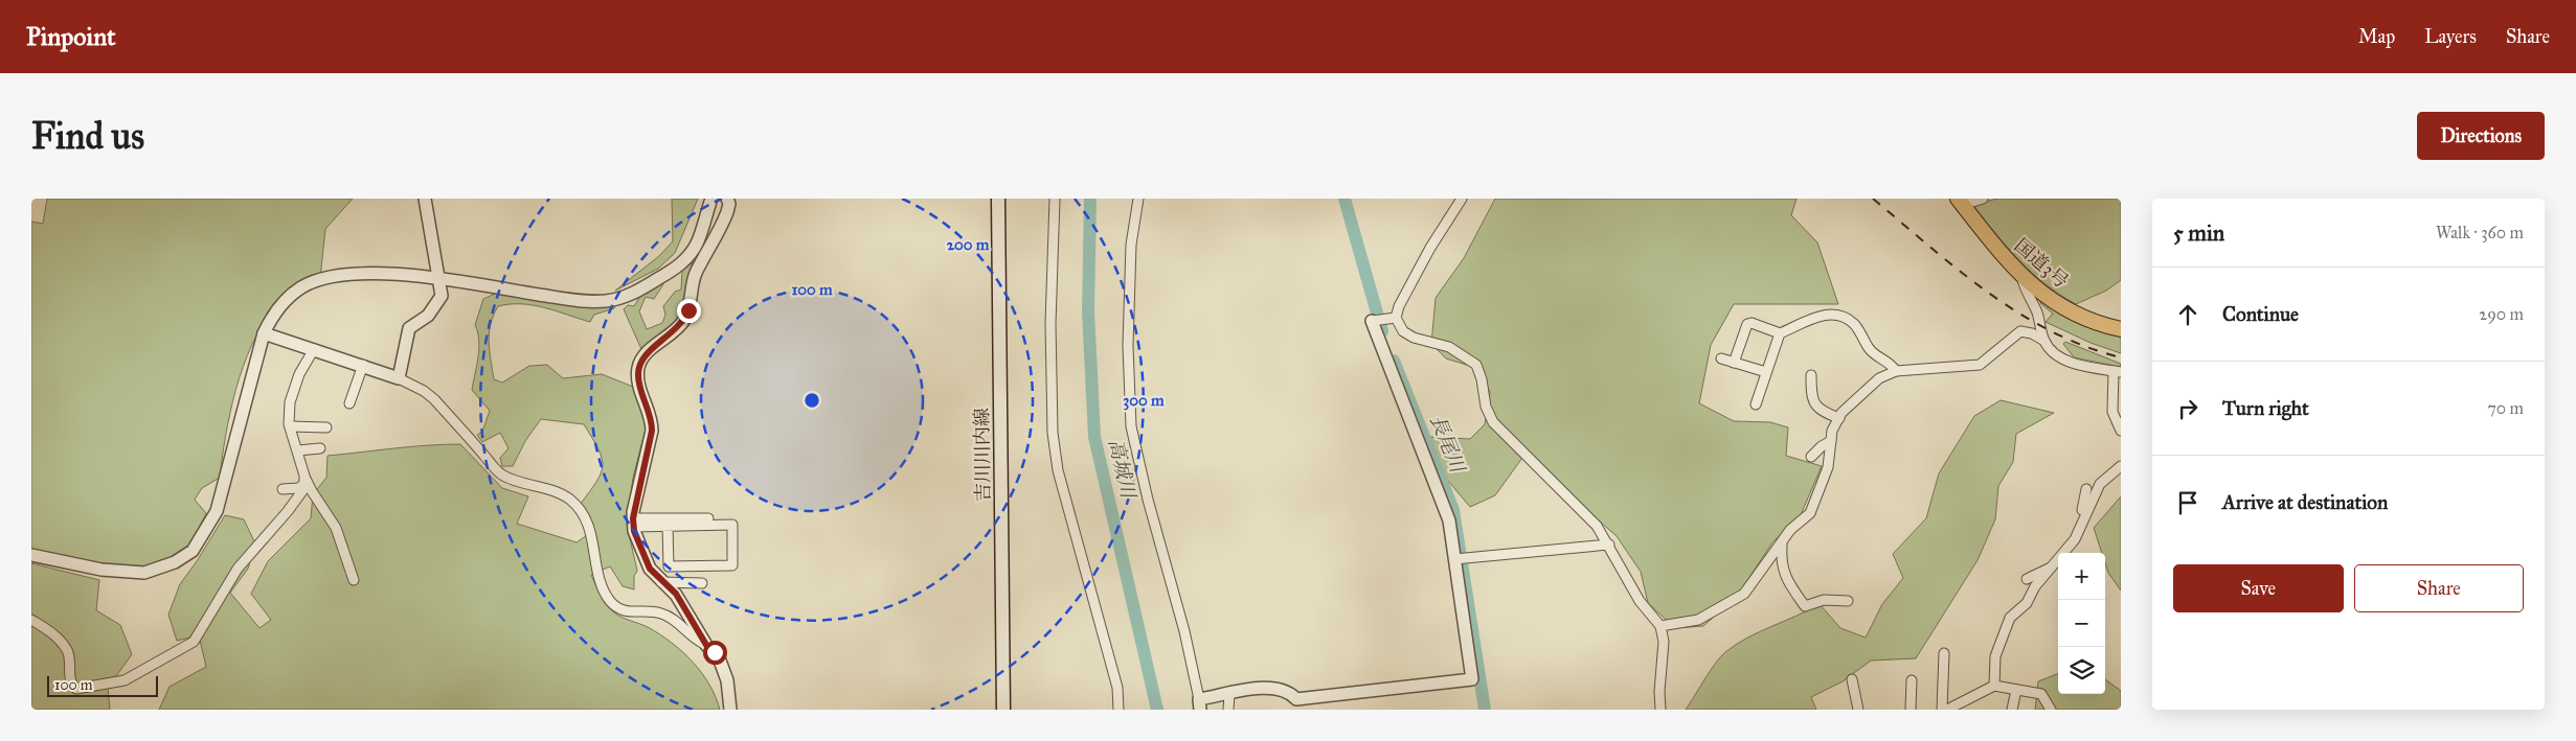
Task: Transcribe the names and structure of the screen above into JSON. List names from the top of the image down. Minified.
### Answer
{"streets":{"highway":["国道3号"],"main road":["吉川川内線"]},"water":["長尾川","高城川"],"scale_bar":"100 m","page":{"header":"Pinpoint","nav":["Map","Layers","Share"],"buttons":["Directions",["Save","Share"]],"title":"Find us","heading":["5 min","Walk · 360 m"],"list":[["Continue","290 m"],["Turn right","70 m"],"Arrive at destination"],"map_buttons":["+","−"],"scale":"100 m"},"rings":["200 m","100 m","300 m"]}
